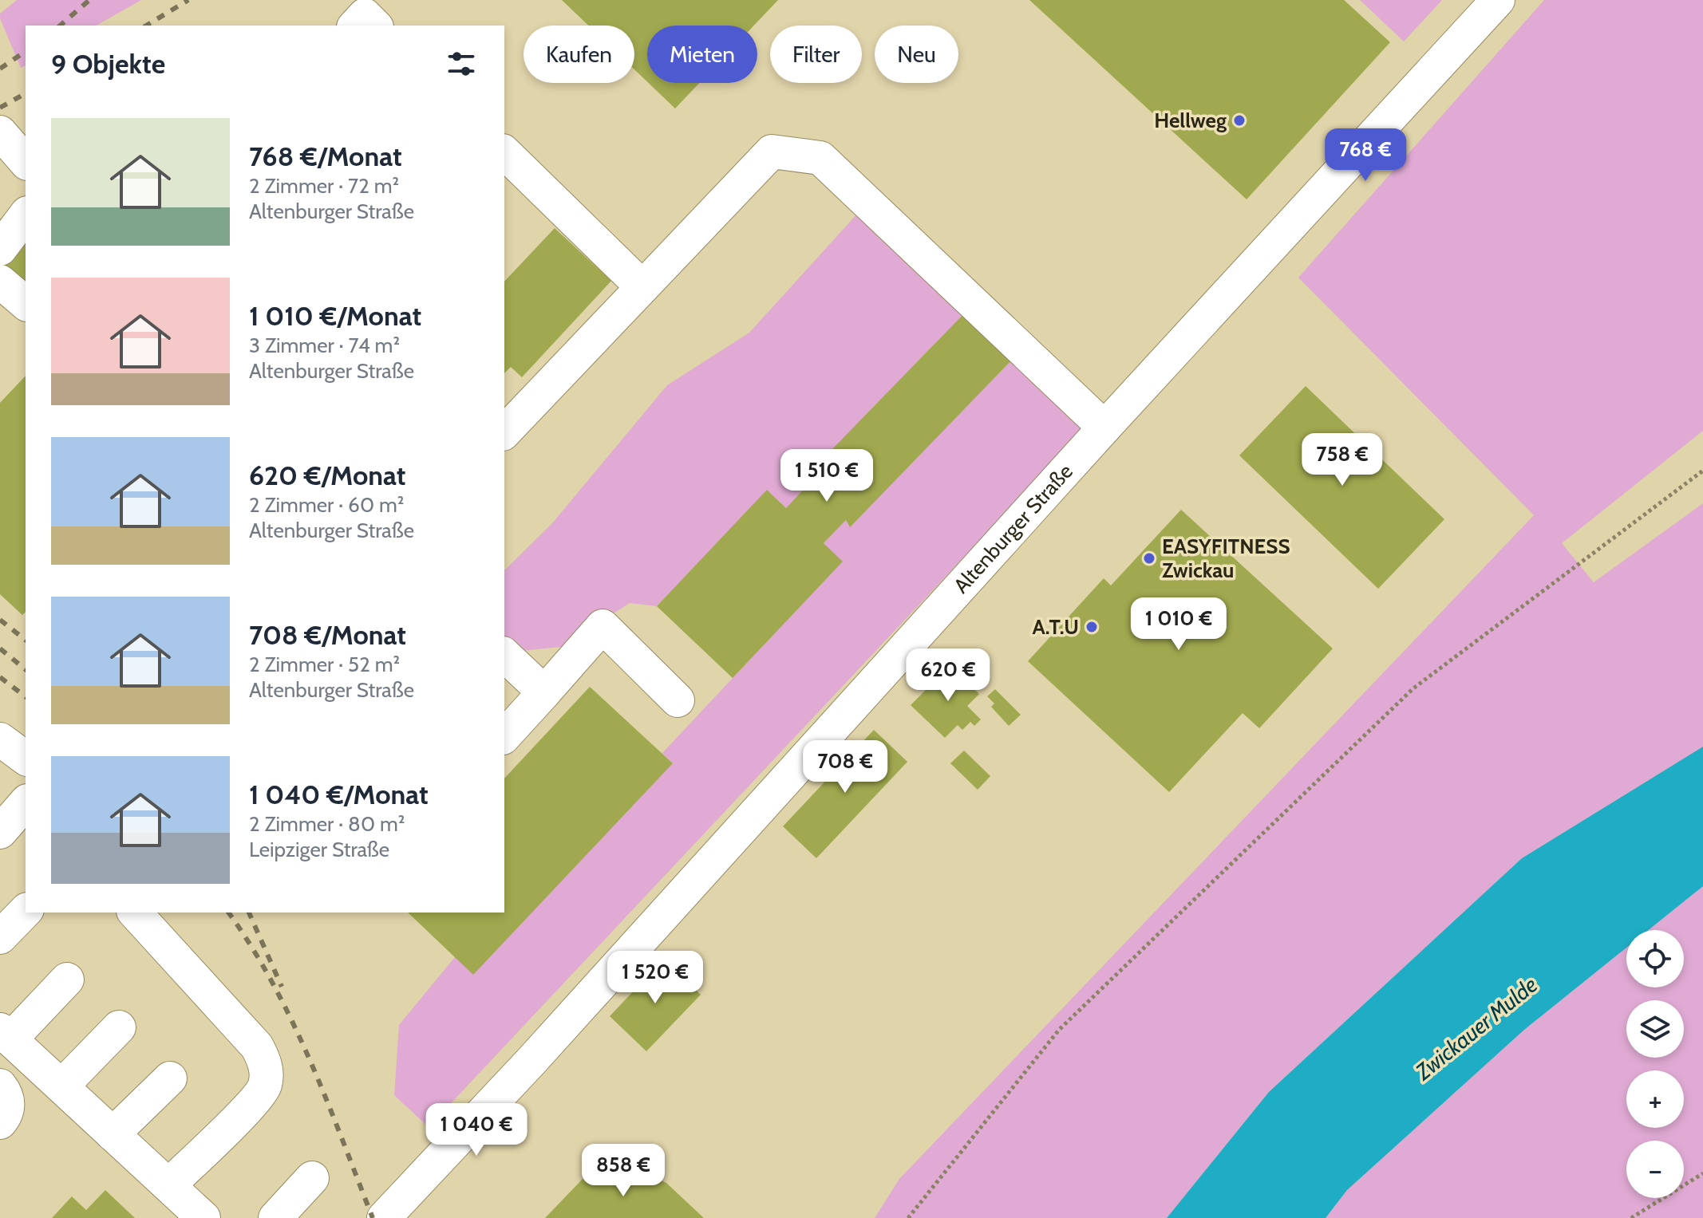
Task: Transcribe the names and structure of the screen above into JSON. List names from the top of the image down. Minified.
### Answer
{"streets":{"street":["Altenburger Straße"]},"water":["Zwickauer Mulde"],"places":["Hellweg","EASYFITNESS Zwickau","A.T.U"],"page":{"chip":["Kaufen","Mieten","Filter","Neu"],"heading":"9 Objekte","list":[{"name":"768 €/Monat","note":"2 Zimmer · 72 m² · Altenburger Straße"},{"name":"1 010 €/Monat","note":"3 Zimmer · 74 m² · Altenburger Straße"},{"name":"620 €/Monat","note":"2 Zimmer · 60 m² · Altenburger Straße"},{"name":"708 €/Monat","note":"2 Zimmer · 52 m² · Altenburger Straße"},{"name":"1 040 €/Monat","note":"2 Zimmer · 80 m² · Leipziger Straße"}],"price":["768 €","758 €","1 510 €","1 010 €","620 €","708 €","1 520 €","1 040 €","858 €"],"map_buttons":["+","−"]}}
